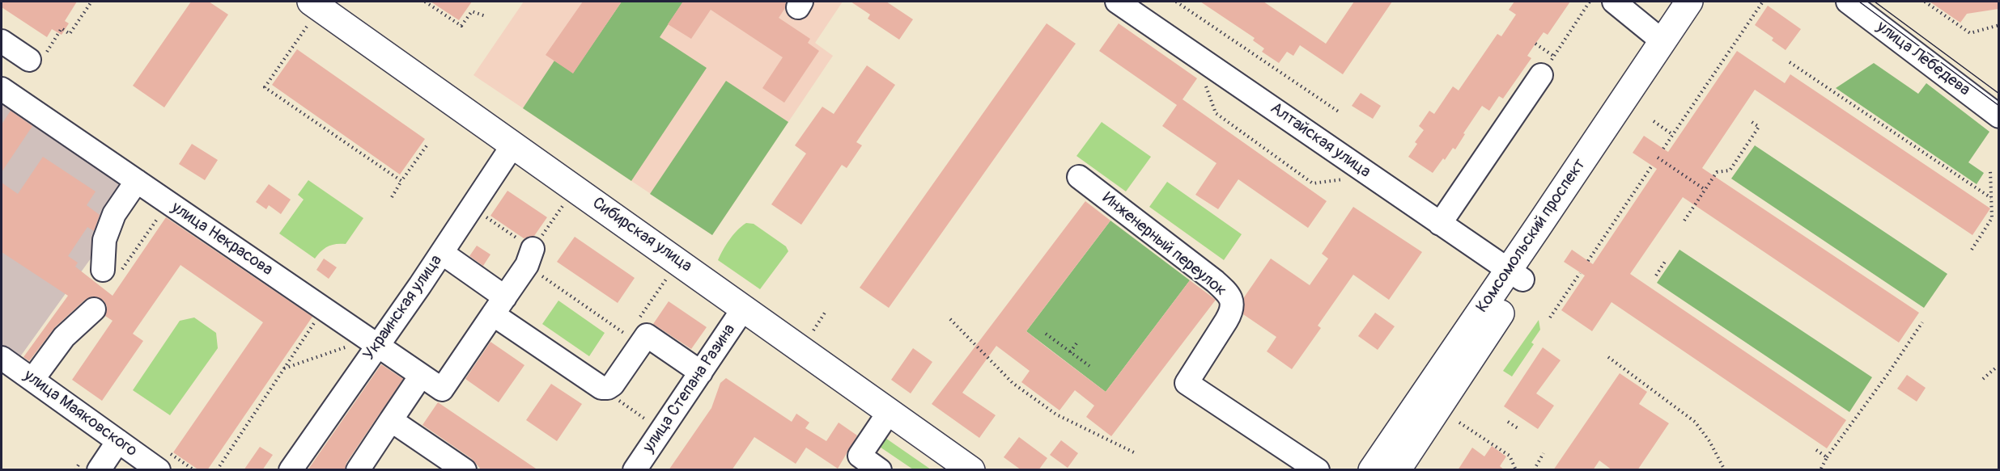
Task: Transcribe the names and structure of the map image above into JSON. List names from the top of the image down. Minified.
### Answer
{"streets":{"main road":["Сибирская улица","Комсомольский проспект"],"street":["улица Лебедева","Алтайская улица","улица Некрасова","Инженерный переулок","Украинская улица","улица Степана Разина","улица Маяковского"]},"crossings":[["Алтайская улица","Комсомольский проспект"],["Сибирская улица","Украинская улица"],["Сибирская улица","улица Степана Разина"],["улица Некрасова","Украинская улица"]]}
